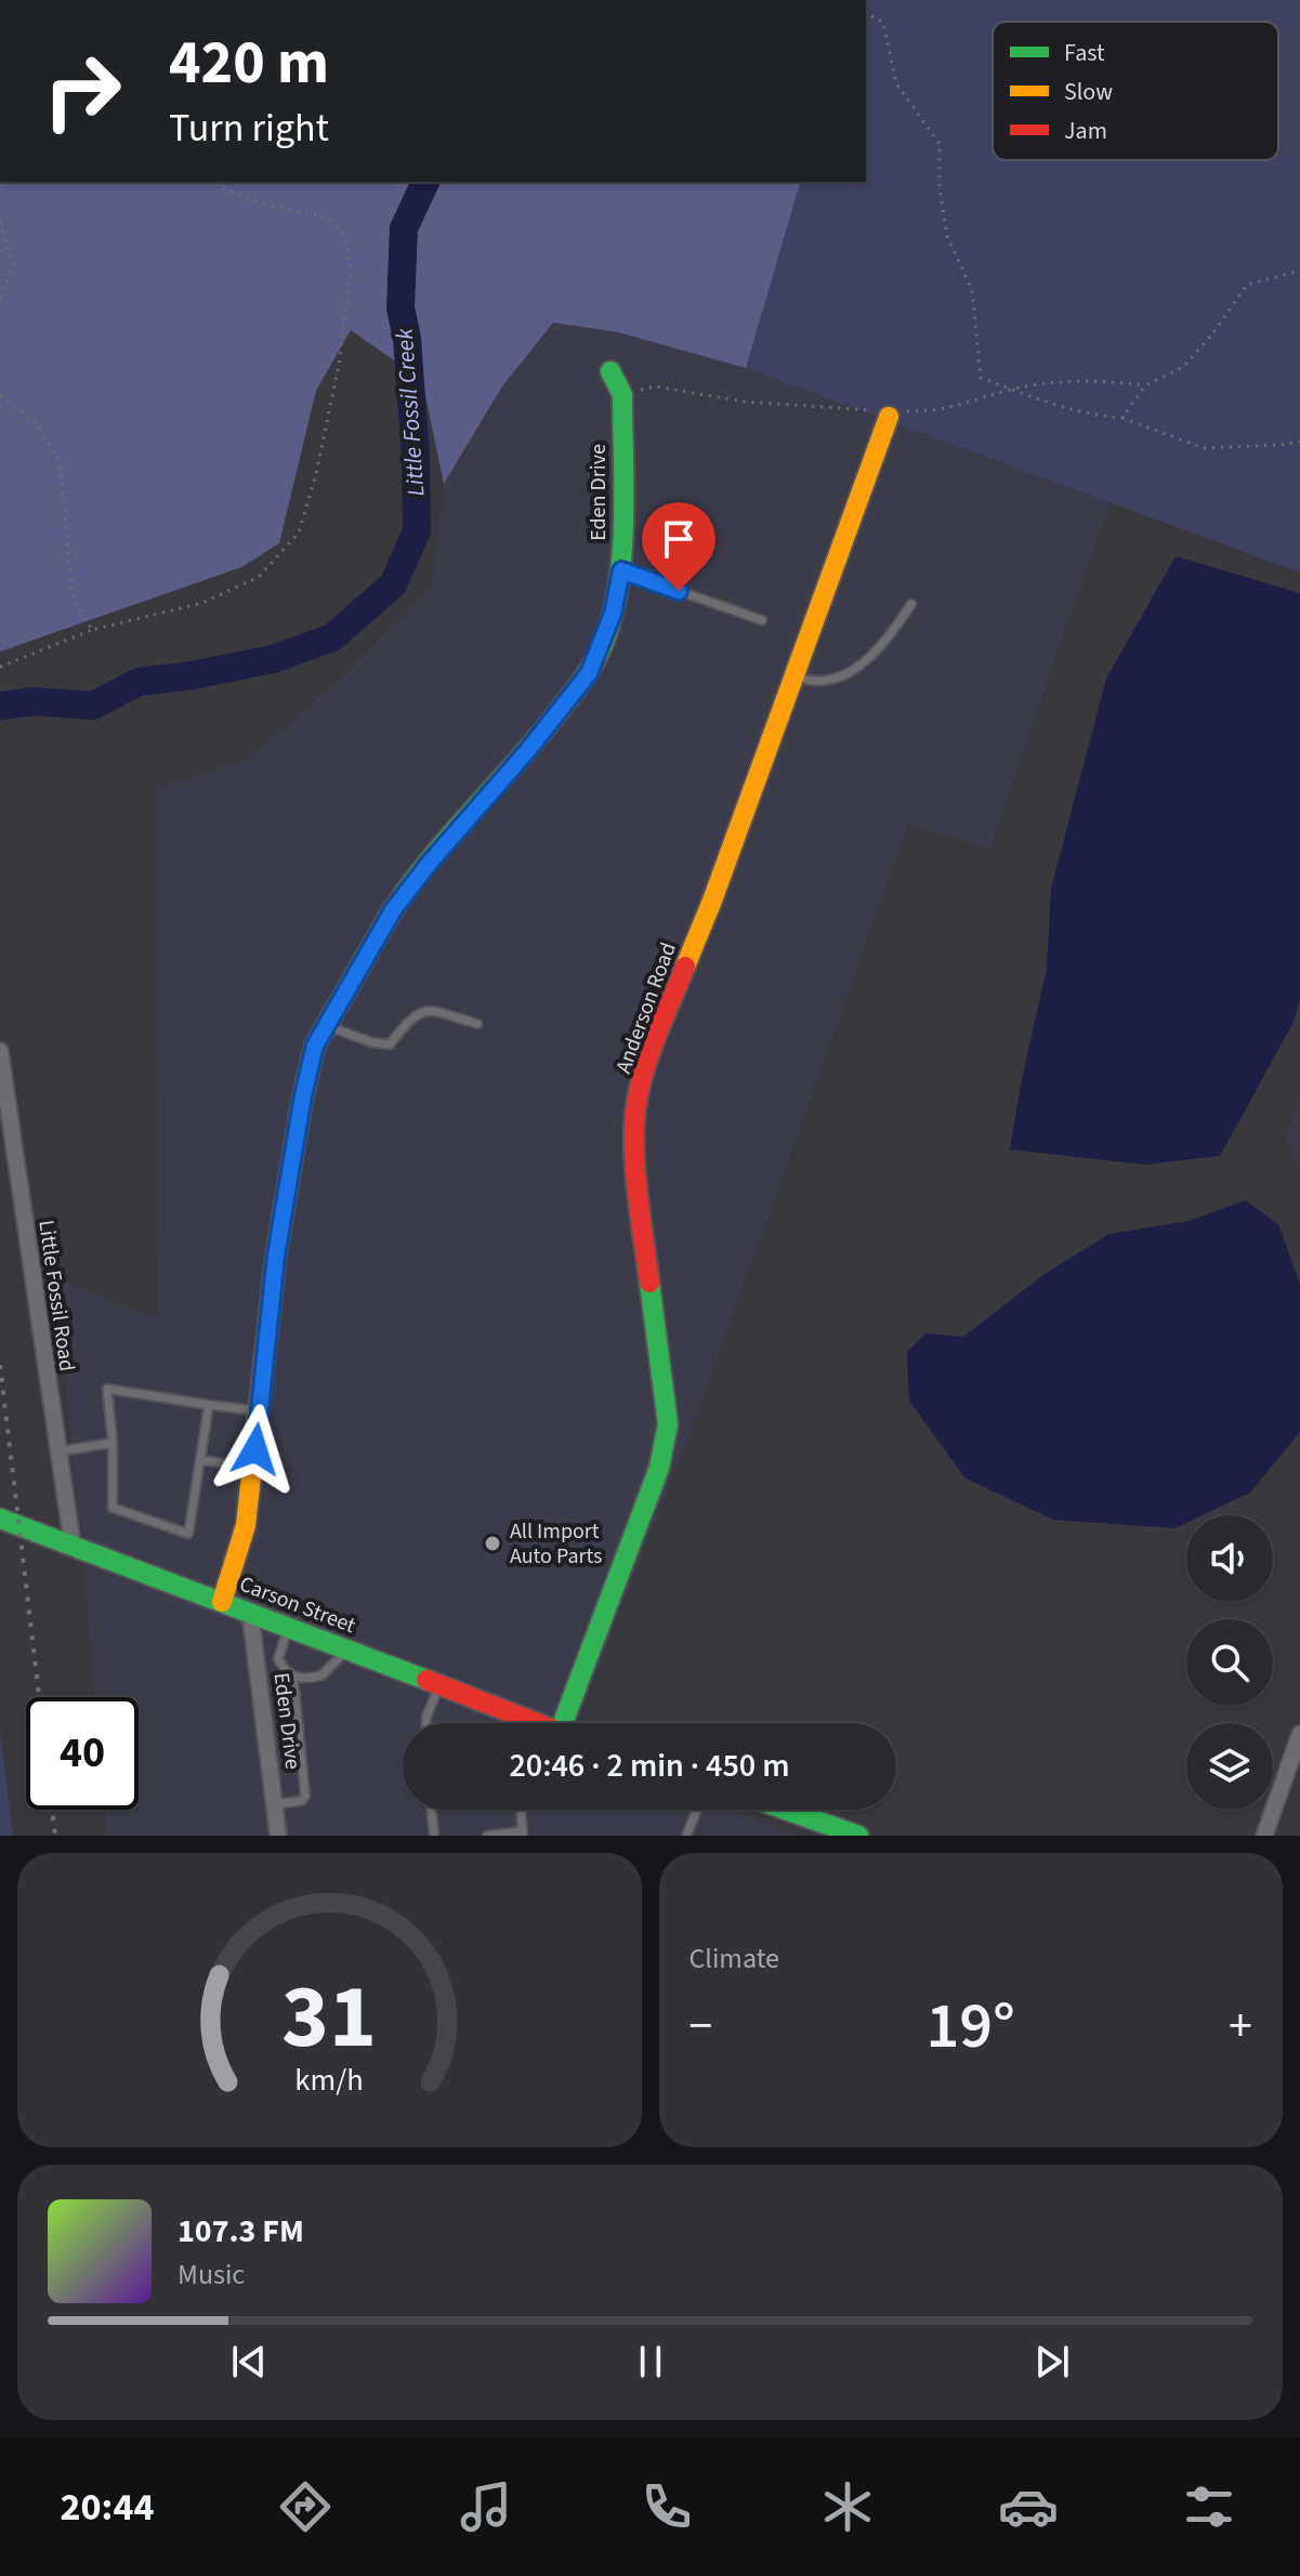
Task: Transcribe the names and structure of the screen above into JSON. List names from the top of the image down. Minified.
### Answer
{"streets":{"street":["Eden Drive","Anderson Road","Little Fossil Road","Carson Street"]},"crossings":[["Eden Drive","Carson Street"],["Little Fossil Road","Carson Street"]],"water":["Little Fossil Creek"],"places":["All Import Auto Parts"],"legend":["Fast","Slow","Jam"],"page":{"turn":["420 m","Turn right"],"limit":"40","trip":"20:46 · 2 min · 450 m","tile":"Climate","heat":["−","19°","+"],"song":["107.3 FM","Music"],"tabs":"20:44","gauge":["31","km/h"]}}
